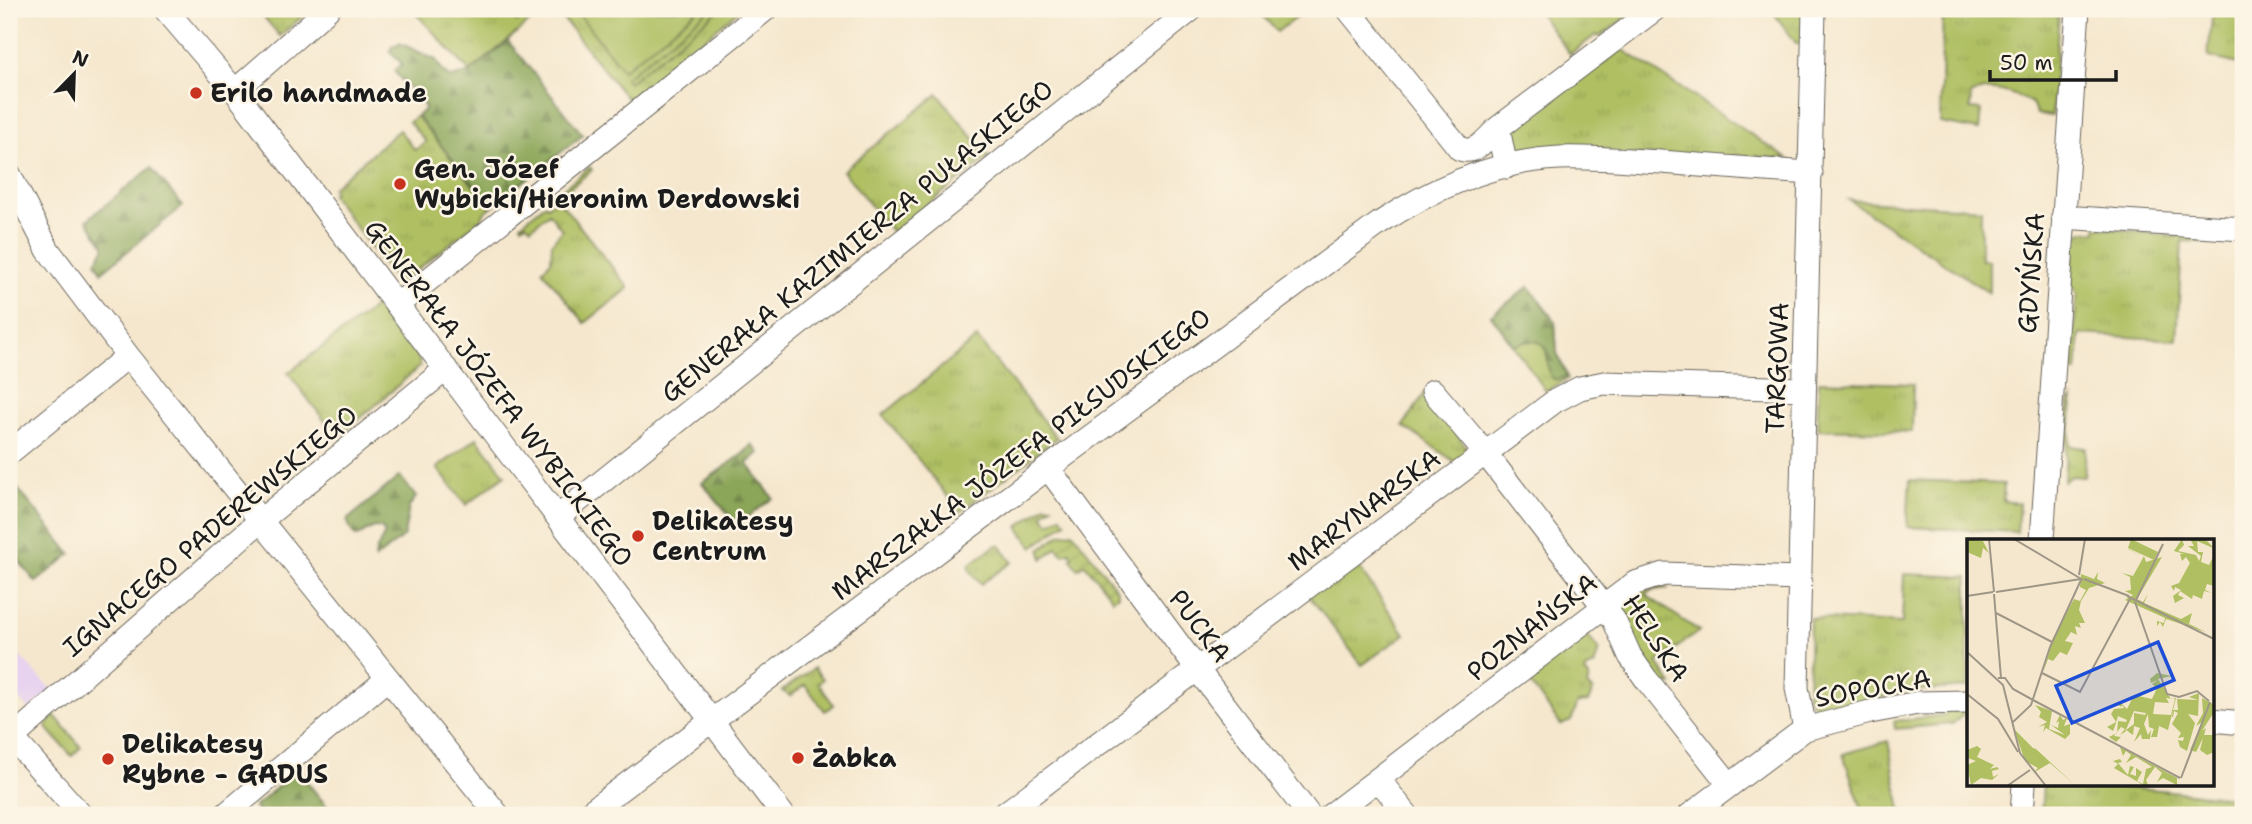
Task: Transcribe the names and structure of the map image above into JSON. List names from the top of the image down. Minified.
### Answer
{"streets":{"street":["GENERAŁA KAZIMIERZA PUŁASKIEGO","GDYŃSKA","TARGOWA","GENERAŁA JÓZEFA WYBICKIEGO","MARSZAŁKA JÓZEFA PIŁSUDSKIEGO","MARYNARSKA","IGNACEGO PADEREWSKIEGO","PUCKA","POZNAŃSKA","HELSKA","SOPOCKA"]},"crossings":[["GENERAŁA KAZIMIERZA PUŁASKIEGO","GENERAŁA JÓZEFA WYBICKIEGO"],["TARGOWA","MARSZAŁKA JÓZEFA PIŁSUDSKIEGO"],["TARGOWA","MARYNARSKA"],["TARGOWA","POZNAŃSKA"],["TARGOWA","SOPOCKA"],["GENERAŁA JÓZEFA WYBICKIEGO","MARSZAŁKA JÓZEFA PIŁSUDSKIEGO"],["GENERAŁA JÓZEFA WYBICKIEGO","IGNACEGO PADEREWSKIEGO"],["MARSZAŁKA JÓZEFA PIŁSUDSKIEGO","PUCKA"],["MARYNARSKA","PUCKA"],["MARYNARSKA","HELSKA"],["POZNAŃSKA","HELSKA"],["HELSKA","SOPOCKA"]],"places":["Erilo handmade","Gen. Józef Wybicki/Hieronim Derdowski","Delikatesy Centrum","Żabka","Delikatesy Rybne - GADUS"],"scale_bar":"50 m","north":"top right"}
